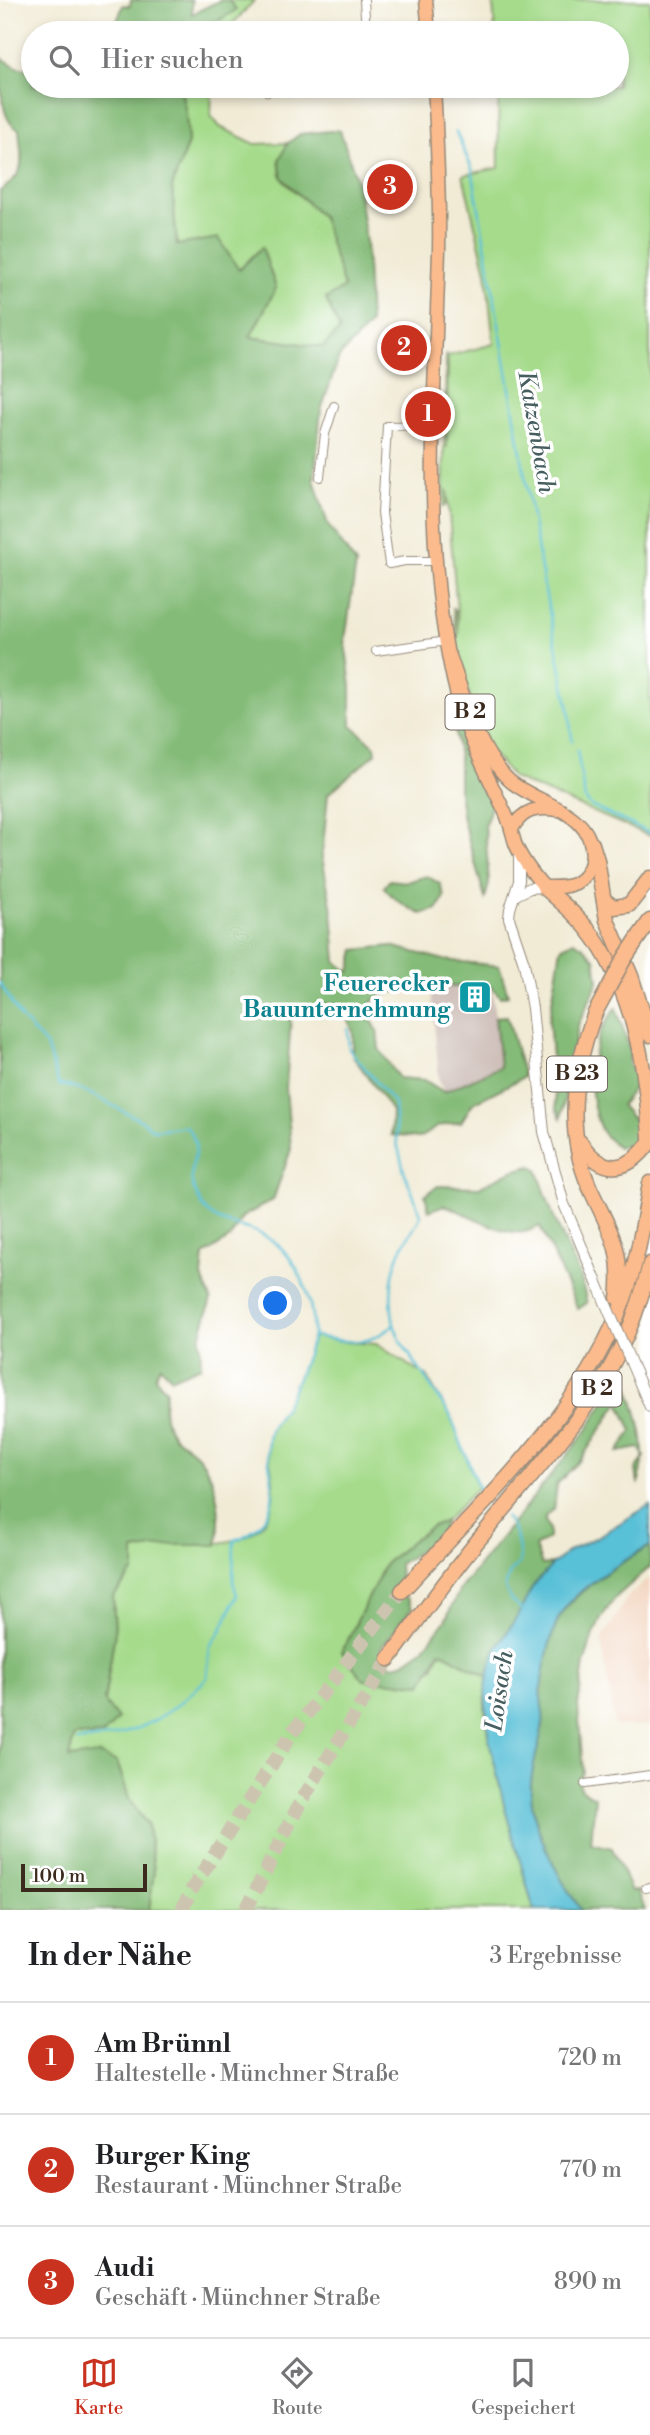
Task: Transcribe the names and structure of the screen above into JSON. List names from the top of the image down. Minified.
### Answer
{"streets":{"highway":["B 2","B 23"]},"crossings":[["B 2","B 23"]],"water":["Katzenbach","Loisach"],"places":{"building":["Feuerecker Bauunternehmung"]},"scale_bar":"100 m","page":{"search":"Hier suchen","pins":["3","2","1"],"scale":"100 m","heading":["In der Nähe","3 Ergebnisse"],"list":[{"mark":"1","name":"Am Brünnl","note":"Haltestelle · Münchner Straße","value":"720 m"},{"mark":"2","name":"Burger King","note":"Restaurant · Münchner Straße","value":"770 m"},{"mark":"3","name":"Audi","note":"Geschäft · Münchner Straße","value":"890 m"}],"nav":["Karte","Route","Gespeichert"]}}
